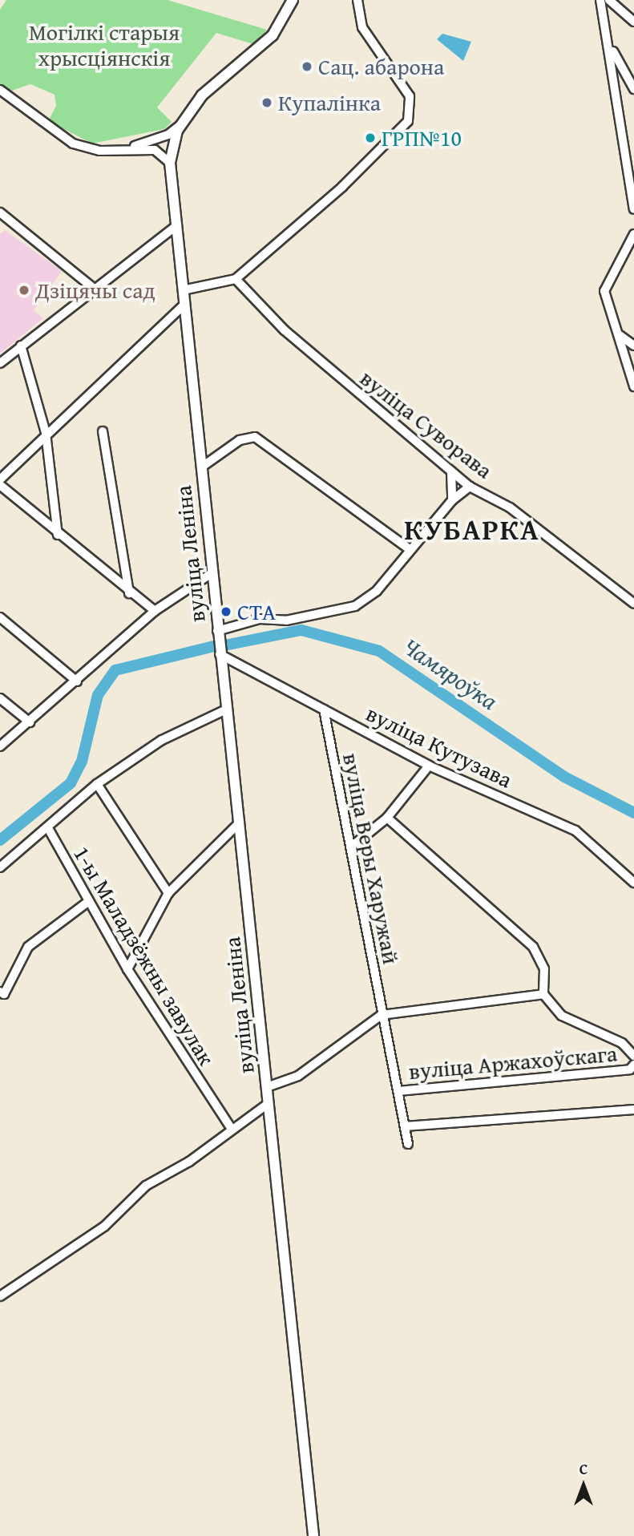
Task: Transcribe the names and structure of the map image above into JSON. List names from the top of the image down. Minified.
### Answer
{"streets":{"main road":["вуліца Леніна"],"street":["вуліца Суворава","вуліца Кутузава","вуліца Веры Харужай","1-ы Маладзёжны завулак","вуліца Аржахоўскага"]},"crossings":[["вуліца Леніна","вуліца Кутузава"],["вуліца Кутузава","вуліца Веры Харужай"],["вуліца Веры Харужай","вуліца Аржахоўскага"]],"districts":["КУБАРКА"],"water":["Чамяроўка"],"parks":["Могілкі старыя хрысціянскія"],"places":["Сац. абарона","Купалінка","ГРП№10","Дзіцячы сад","СТА"],"north":"top"}
